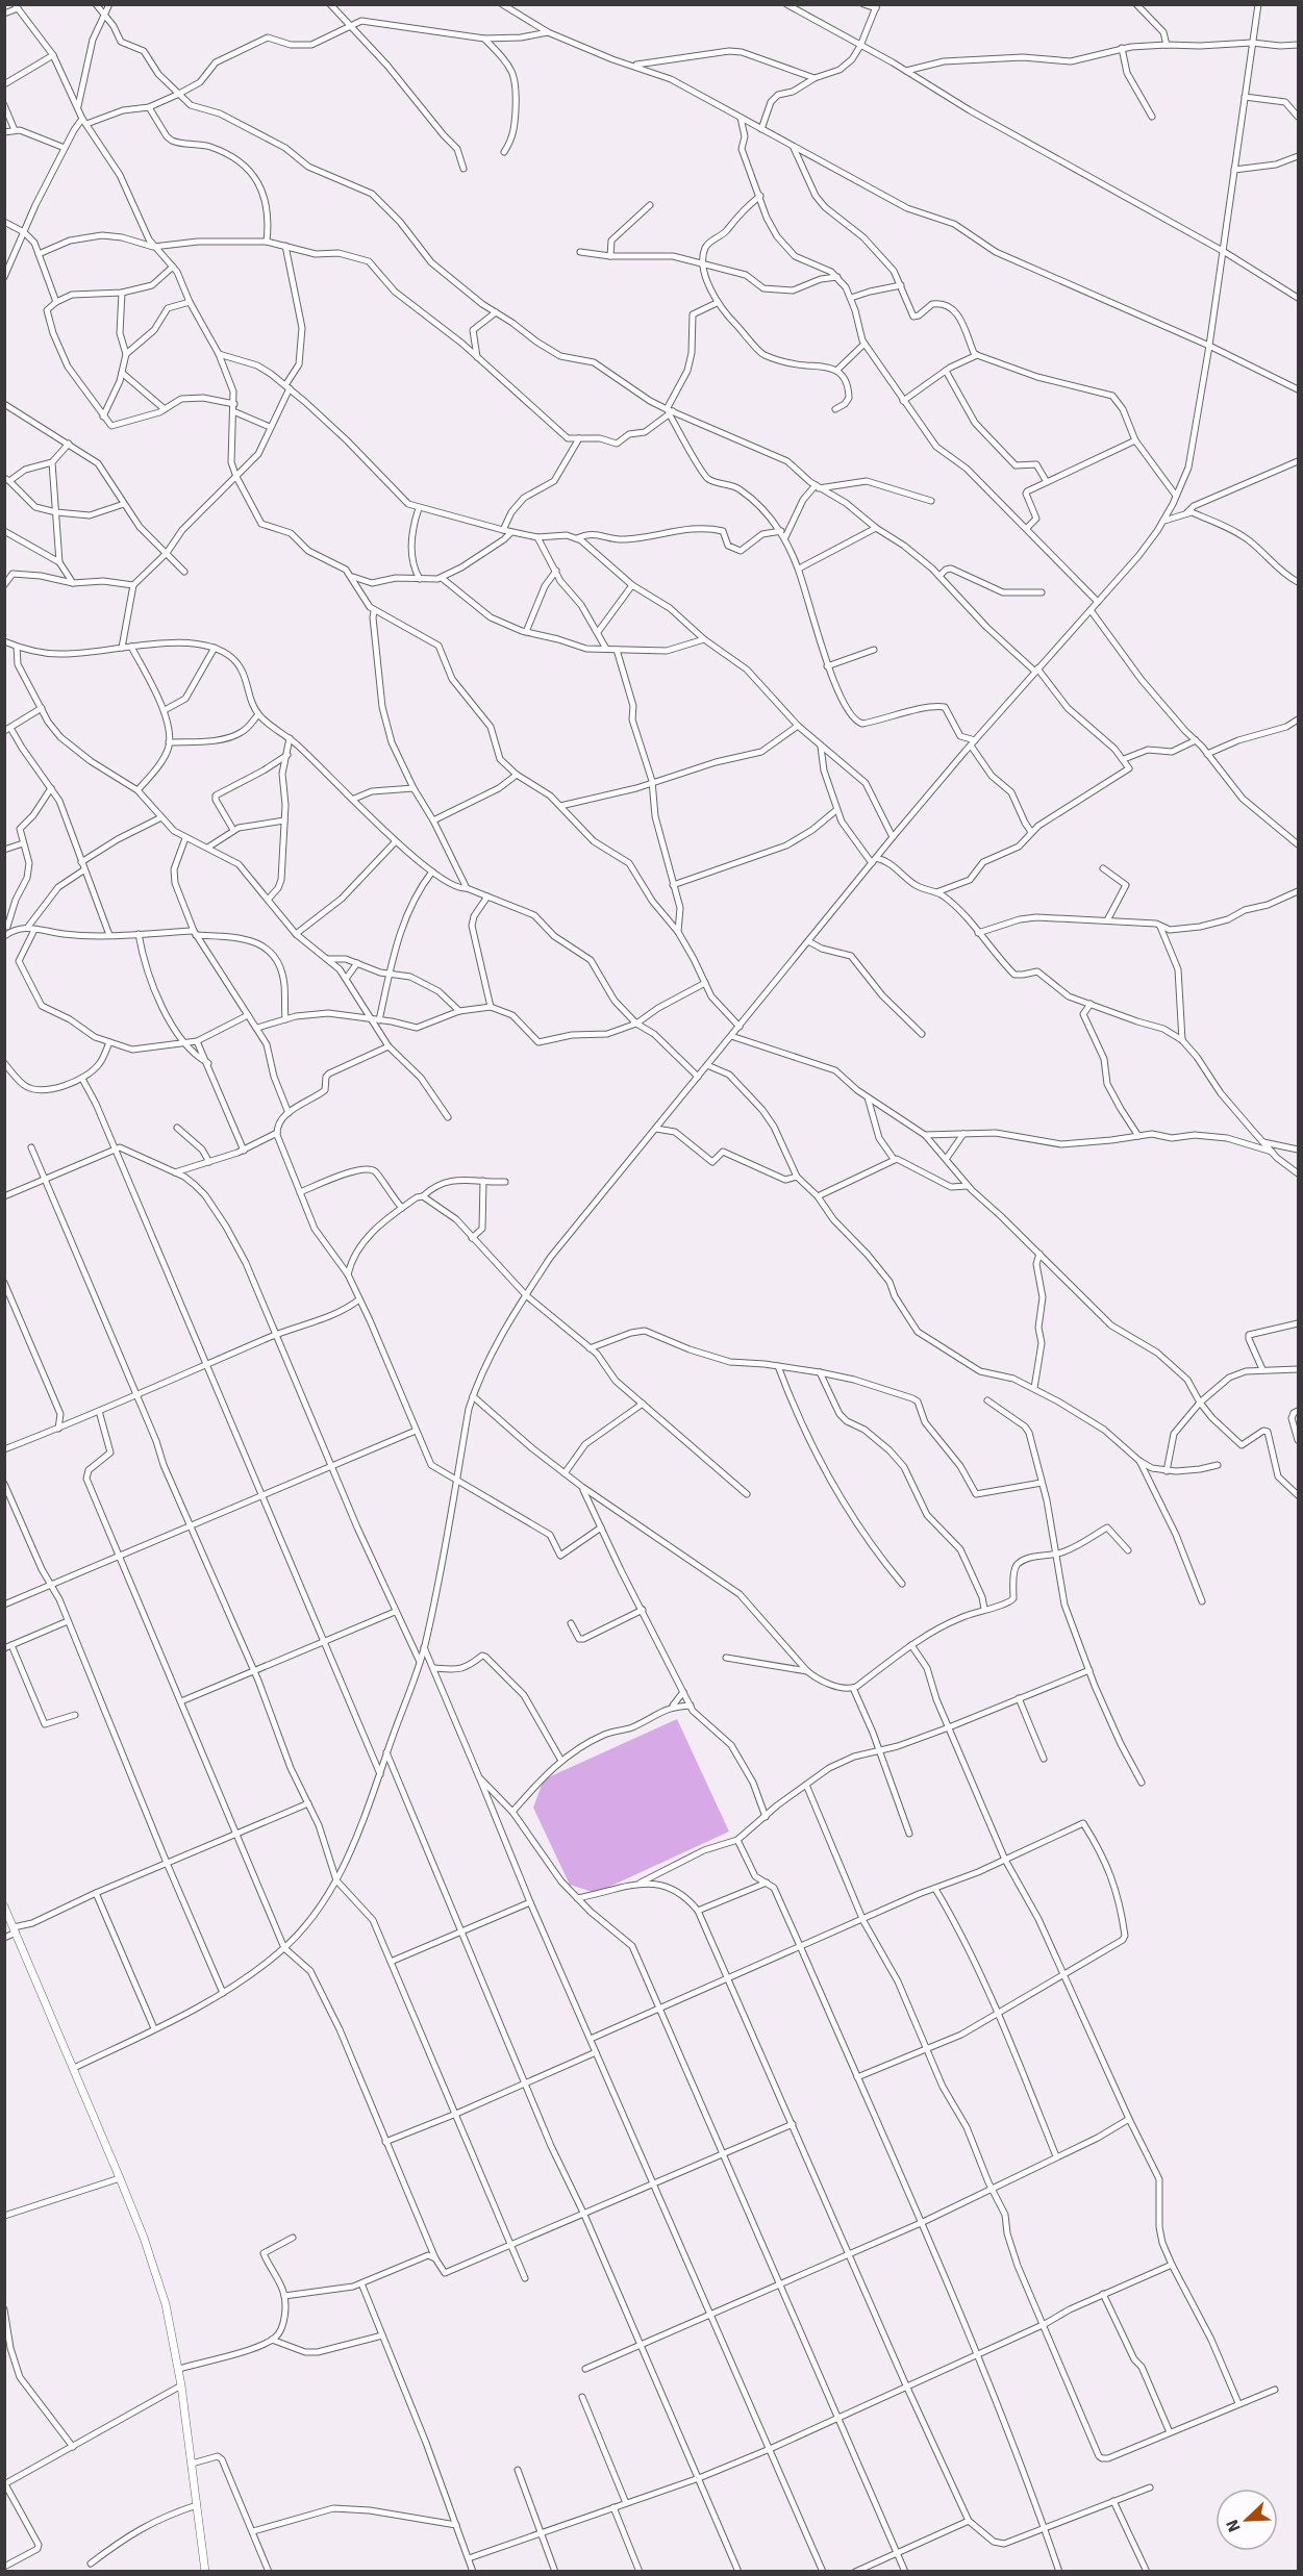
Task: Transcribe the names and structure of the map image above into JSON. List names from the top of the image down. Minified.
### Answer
{"north":"bottom left"}
